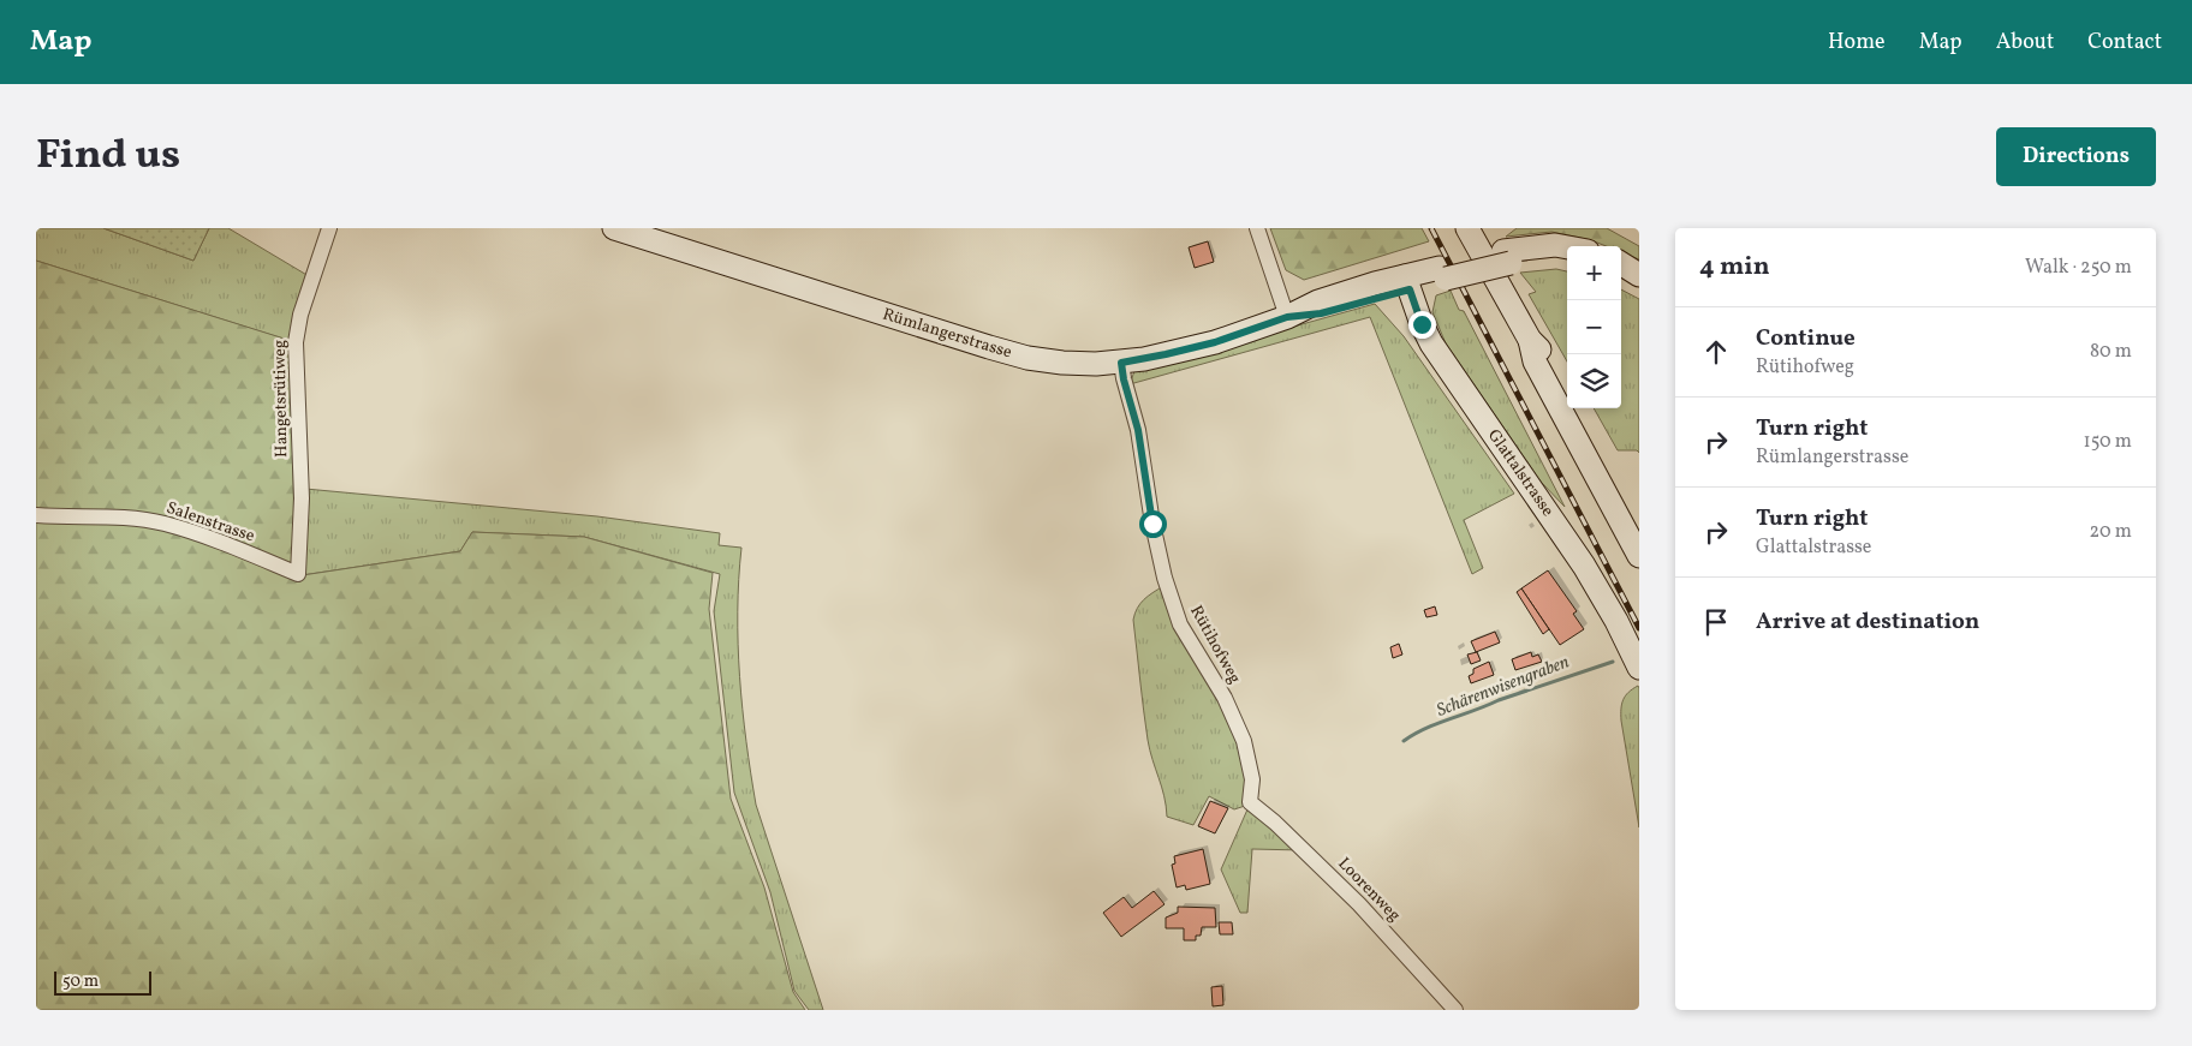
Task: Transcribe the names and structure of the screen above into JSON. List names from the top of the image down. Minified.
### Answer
{"streets":{"street":["Rümlangerstrasse","Hangetsrütiweg","Glattalstrasse","Salenstrasse","Rütihofweg","Loorenweg"]},"crossings":[["Rümlangerstrasse","Glattalstrasse"],["Rümlangerstrasse","Rütihofweg"],["Hangetsrütiweg","Salenstrasse"],["Rütihofweg","Loorenweg"]],"water":["Schärenwisengraben"],"scale_bar":"50 m","page":{"header":"Map","nav":["Home","Map","About","Contact"],"title":"Find us","buttons":"Directions","heading":["4 min","Walk · 250 m"],"map_buttons":["+","−"],"list":[["Continue","Rütihofweg","80 m"],["Turn right","Rümlangerstrasse","150 m"],["Turn right","Glattalstrasse","20 m"],"Arrive at destination"],"scale":"50 m"}}
